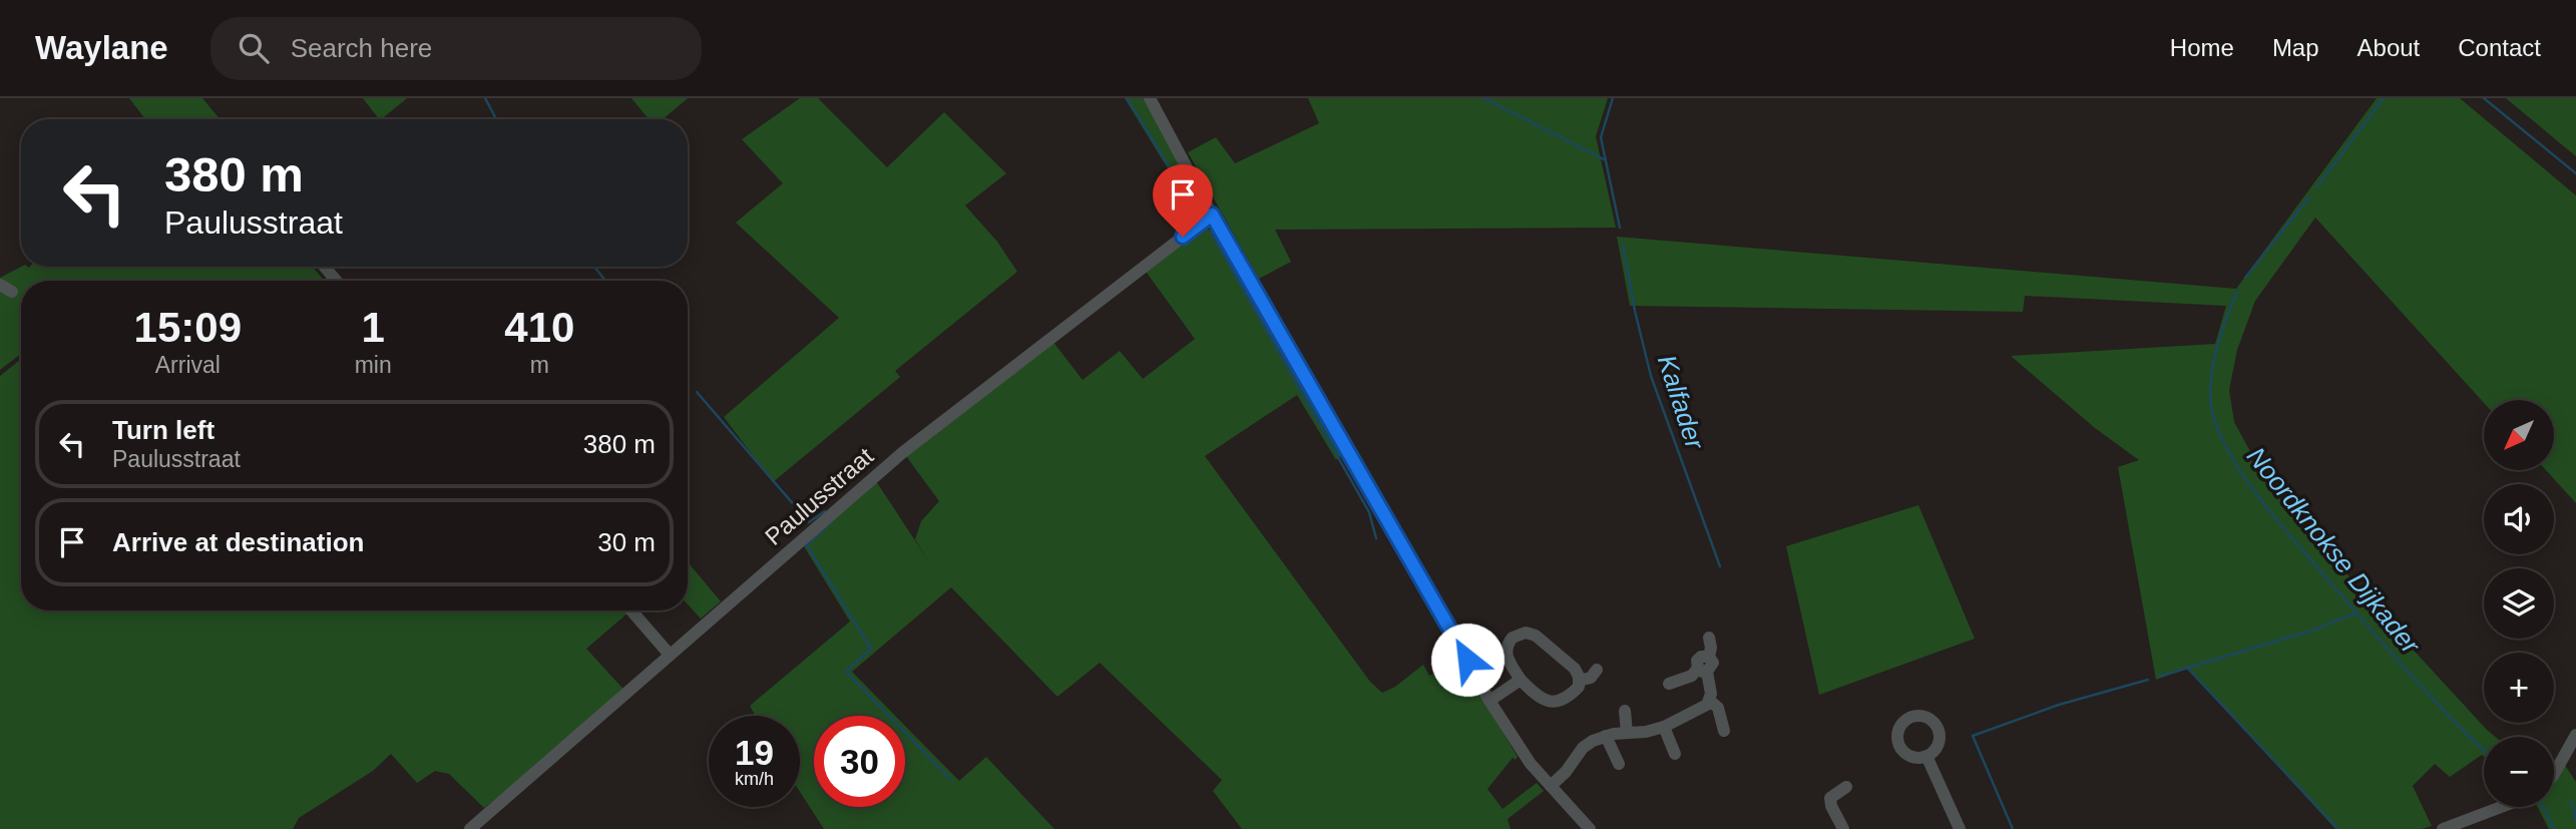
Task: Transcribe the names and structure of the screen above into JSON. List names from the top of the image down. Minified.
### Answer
{"streets":{"street":["Paulusstraat"]},"water":["Kalfader","Noordknokse Dijkader"],"north":"bottom left","page":{"header":"Waylane","search":"Search here","nav":["Home","Map","About","Contact"],"turn":["380 m","Paulusstraat"],"eta":["15:09","Arrival","1","min","410","m"],"map_buttons":["+","−"],"list":[{"name":"Turn left","note":"Paulusstraat","value":"380 m"},{"name":"Arrive at destination","value":"30 m"}],"speed":"19 km/h","limit":"30"}}
